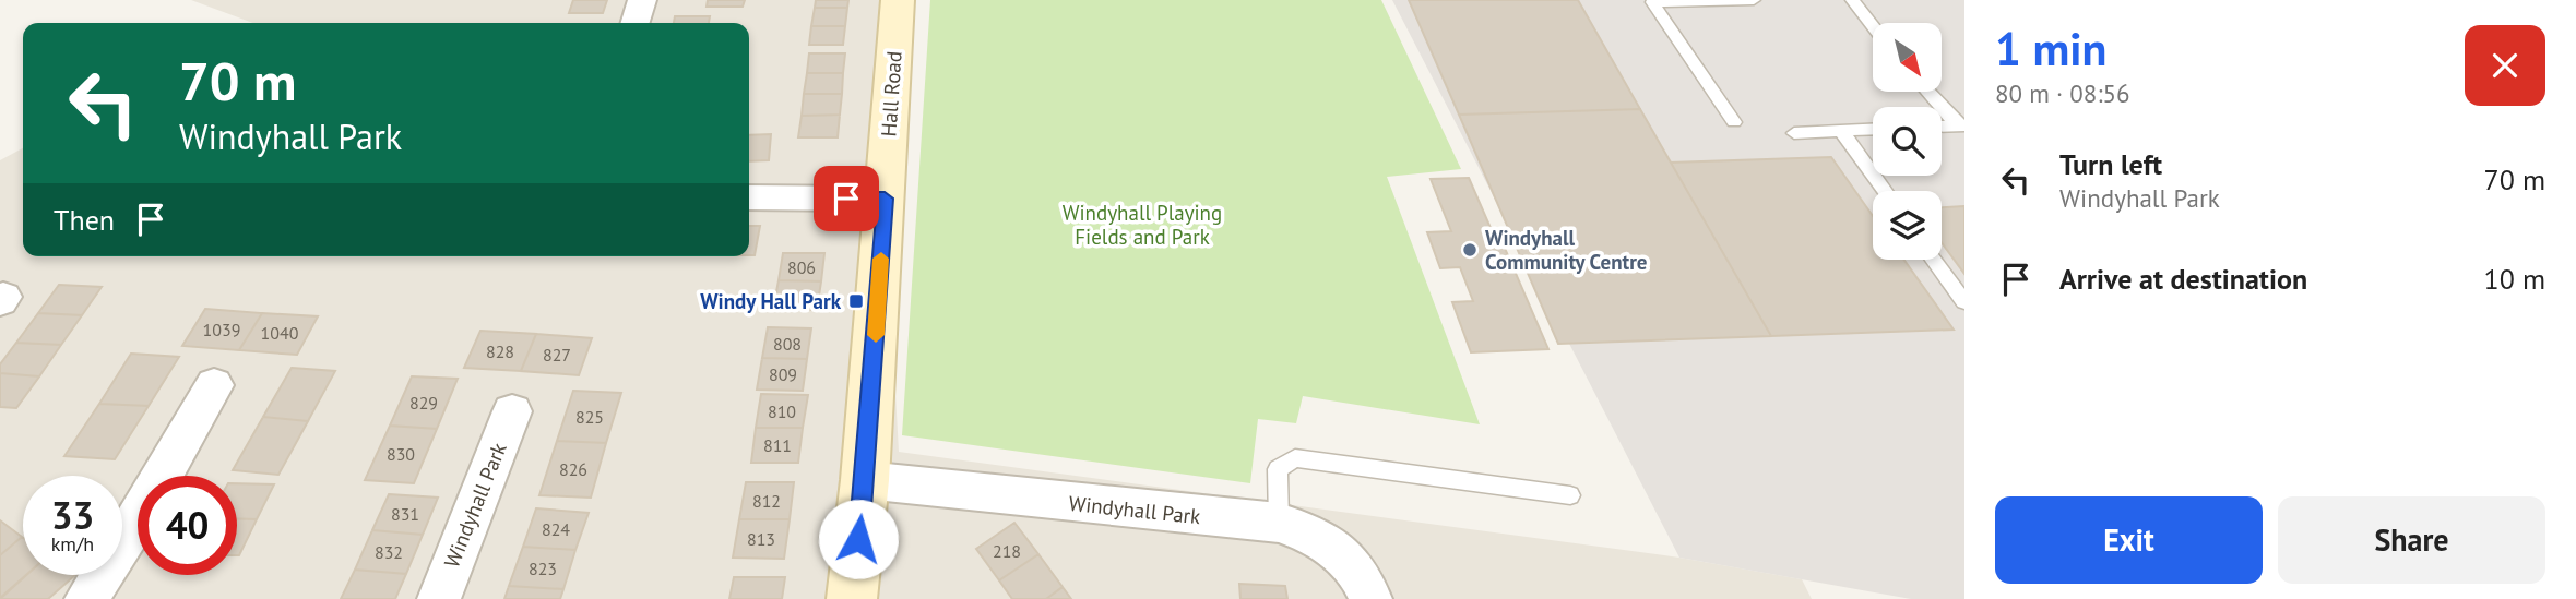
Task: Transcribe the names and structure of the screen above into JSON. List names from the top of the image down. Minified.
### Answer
{"streets":{"street":["Hall Road","Windyhall Park"]},"crossings":[["Hall Road","Windyhall Park"]],"parks":["Windyhall Playing Fields and Park"],"places":{"other":["Windyhall Community Centre"],"transit":["Windy Hall Park"]},"house_numbers":["806","1039","1040","808","828","827","809","829","810","825","811","830","826","812","831","824","813","218","832","823"],"north":"bottom right","page":{"heading":["1 min","80 m · 08:56"],"turn":["70 m","Windyhall Park"],"list":[{"name":"Turn left","note":"Windyhall Park","value":"70 m"},{"name":"Arrive at destination","value":"10 m"}],"then":"Then","speed":"33 km/h","limit":"40","buttons":["Exit","Share"]}}
